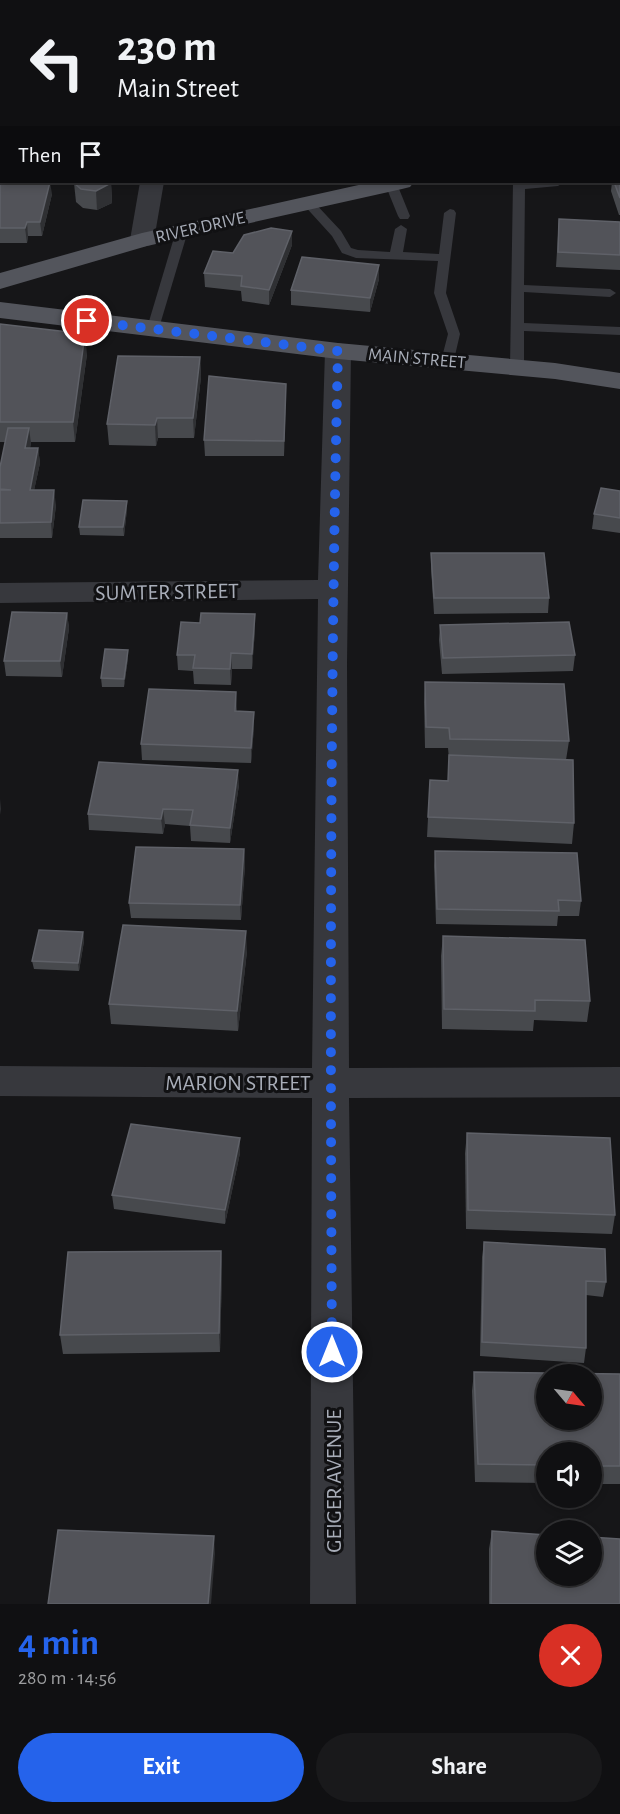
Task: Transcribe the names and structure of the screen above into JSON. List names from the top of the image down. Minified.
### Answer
{"streets":{"main road":["RIVER DRIVE","MAIN STREET"],"street":["SUMTER STREET","MARION STREET","GEIGER AVENUE"]},"crossings":[["MAIN STREET","GEIGER AVENUE"],["SUMTER STREET","GEIGER AVENUE"],["MARION STREET","GEIGER AVENUE"]],"north":"bottom right","page":{"turn":["230 m","Main Street"],"then":"Then","heading":["4 min","280 m · 14:56"],"buttons":["Exit","Share"]}}
